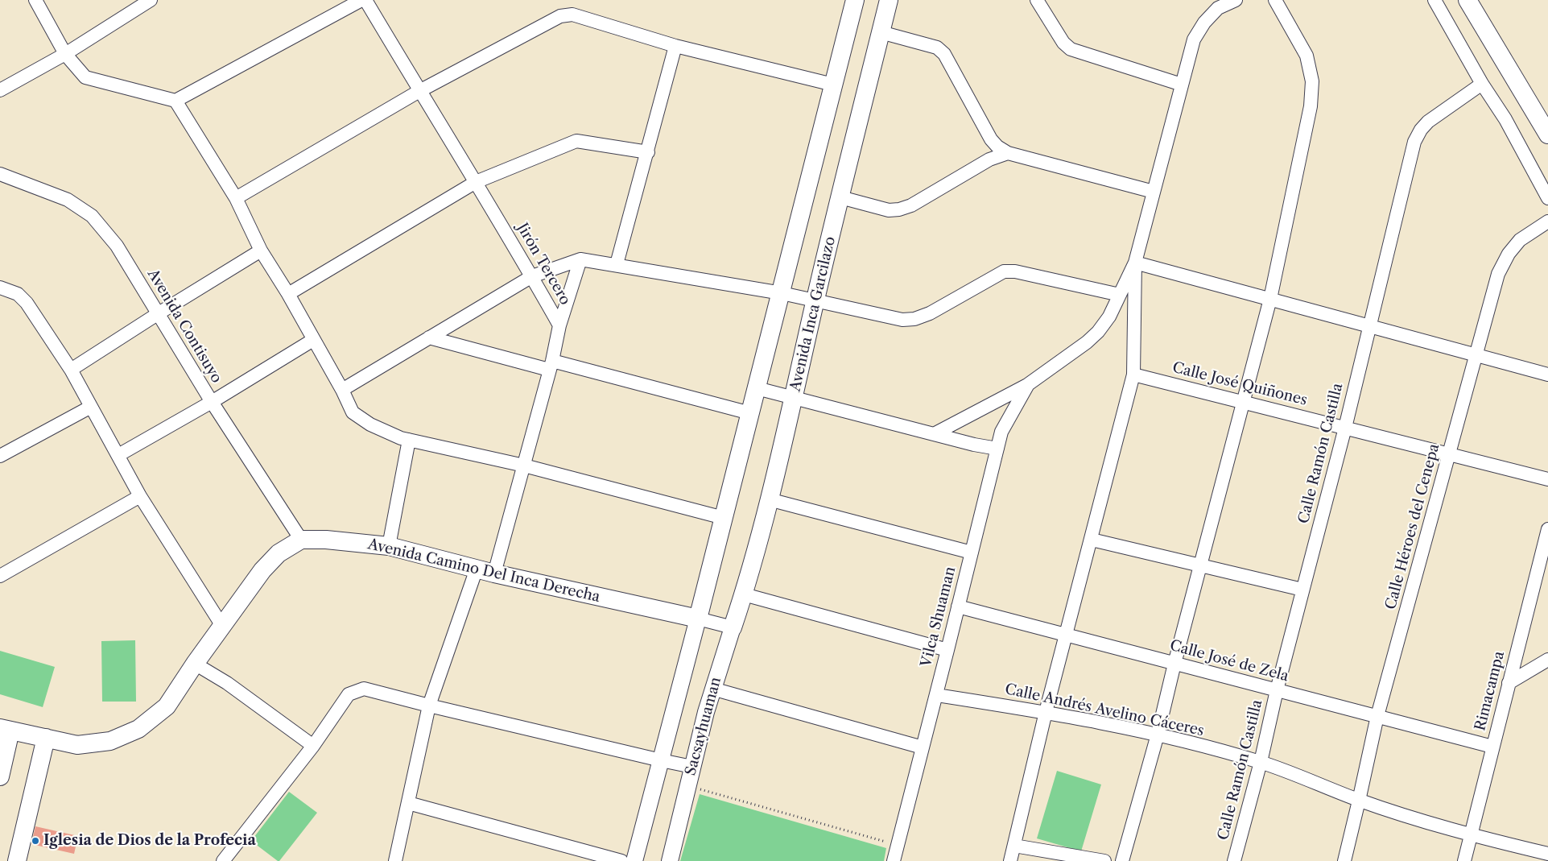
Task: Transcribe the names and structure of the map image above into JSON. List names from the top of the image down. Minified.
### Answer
{"streets":{"main road":["Avenida Inca Garcilazo","Avenida Camino Del Inca Derecha"],"street":["Jirón Tercero","Avenida Contisuyo","Calle José Quiñones","Calle Ramón Castilla","Calle Héroes del Cenepa","Vilca Shuaman","Calle José de Zela","Rimacampa","Calle Andrés Avelino Cáceres","Sacsayhuaman"]},"crossings":[["Jirón Tercero","Avenida Camino Del Inca Derecha"],["Avenida Inca Garcilazo","Sacsayhuaman"],["Avenida Contisuyo","Avenida Camino Del Inca Derecha"],["Calle José Quiñones","Calle Ramón Castilla"],["Calle José Quiñones","Calle Héroes del Cenepa"],["Calle Ramón Castilla","Calle José de Zela"],["Calle Ramón Castilla","Calle Andrés Avelino Cáceres"],["Calle Héroes del Cenepa","Calle José de Zela"],["Calle Héroes del Cenepa","Calle Andrés Avelino Cáceres"],["Vilca Shuaman","Calle José de Zela"],["Vilca Shuaman","Calle Andrés Avelino Cáceres"],["Calle José de Zela","Rimacampa"],["Rimacampa","Calle Andrés Avelino Cáceres"]],"places":["Iglesia de Dios de la Profecia"]}
